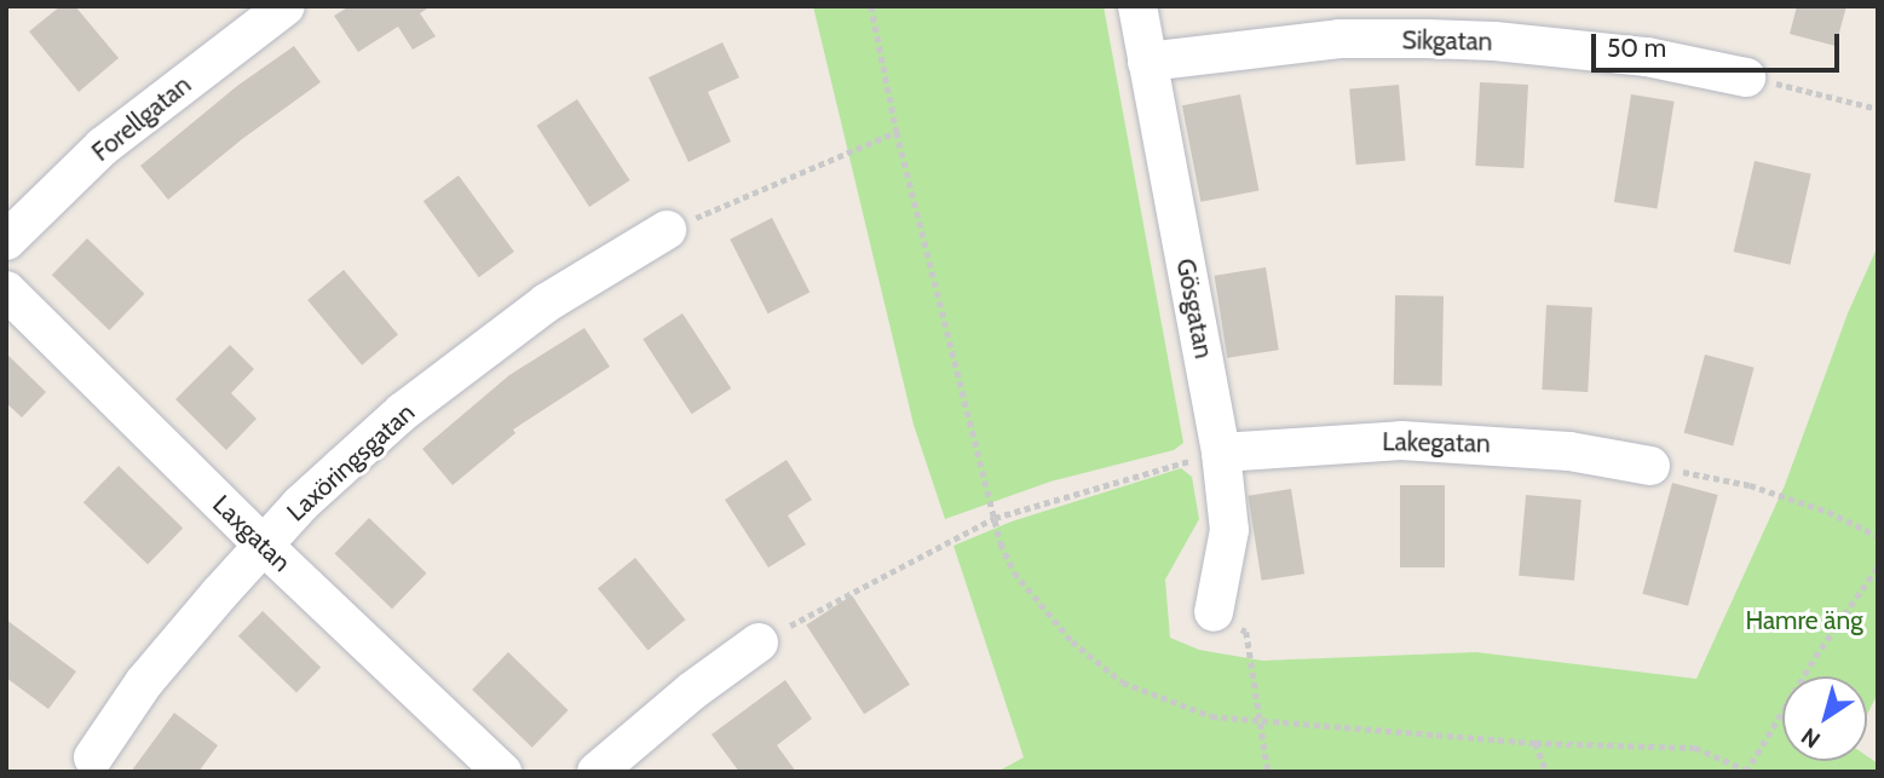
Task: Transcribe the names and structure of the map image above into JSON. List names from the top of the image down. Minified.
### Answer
{"streets":{"street":["Sikgatan","Forellgatan","Gösgatan","Lakegatan","Laxöringsgatan","Laxgatan"]},"crossings":[["Sikgatan","Gösgatan"],["Gösgatan","Lakegatan"],["Laxöringsgatan","Laxgatan"]],"parks":["Hamre äng"],"scale_bar":"50 m","north":"bottom left"}
